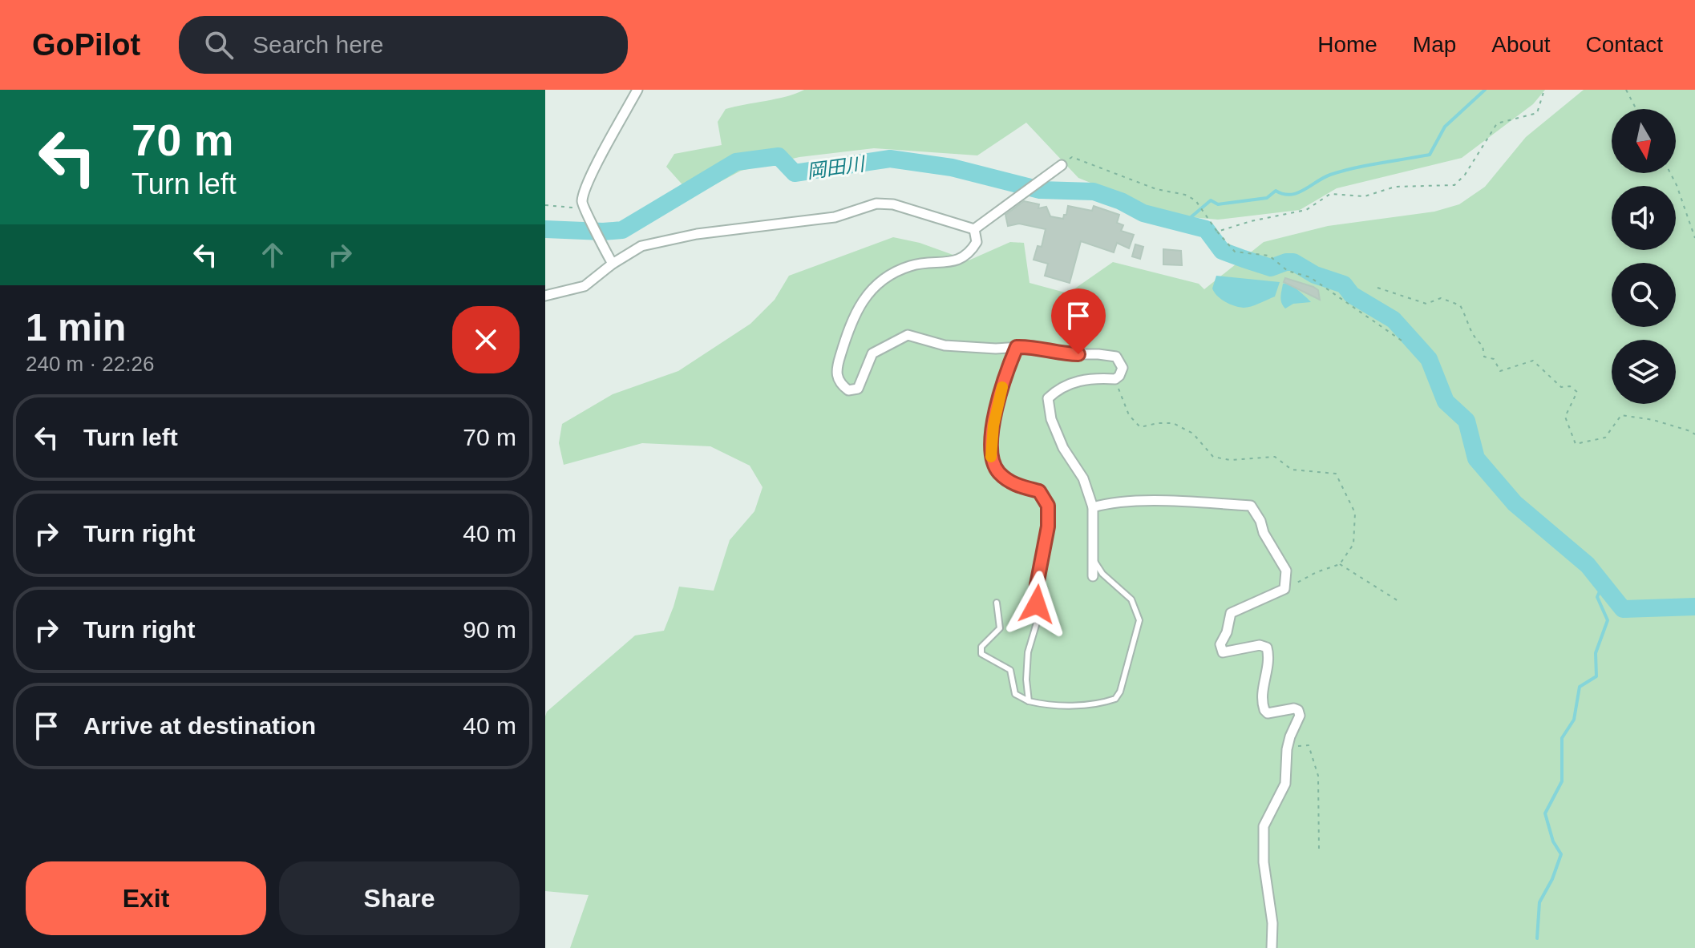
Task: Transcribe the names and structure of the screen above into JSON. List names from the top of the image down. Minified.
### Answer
{"water":["岡田川"],"north":"bottom","page":{"header":"GoPilot","search":"Search here","nav":["Home","Map","About","Contact"],"turn":["70 m","Turn left"],"heading":["1 min","240 m · 22:26"],"list":[{"name":"Turn left","value":"70 m"},{"name":"Turn right","value":"40 m"},{"name":"Turn right","value":"90 m"},{"name":"Arrive at destination","value":"40 m"}],"buttons":["Exit","Share"]}}
